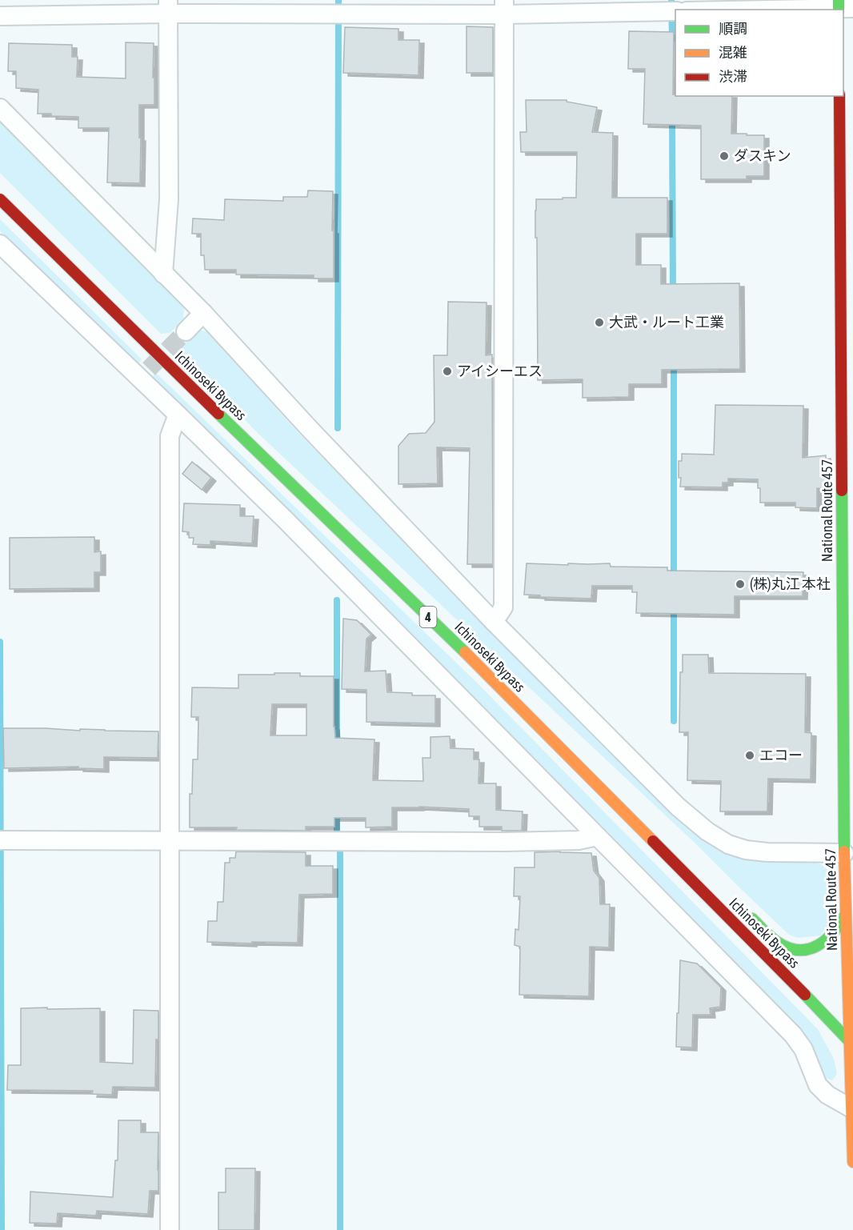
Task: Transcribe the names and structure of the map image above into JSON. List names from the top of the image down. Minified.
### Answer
{"streets":{"highway":["Ichinoseki Bypass","National Route 457","4"]},"crossings":[["Ichinoseki Bypass","National Route 457"]],"places":["ダスキン","大武・ルート工業","アイシーエス","(株)丸江 本社","エコー"],"legend":["順調","混雑","渋滞"]}
